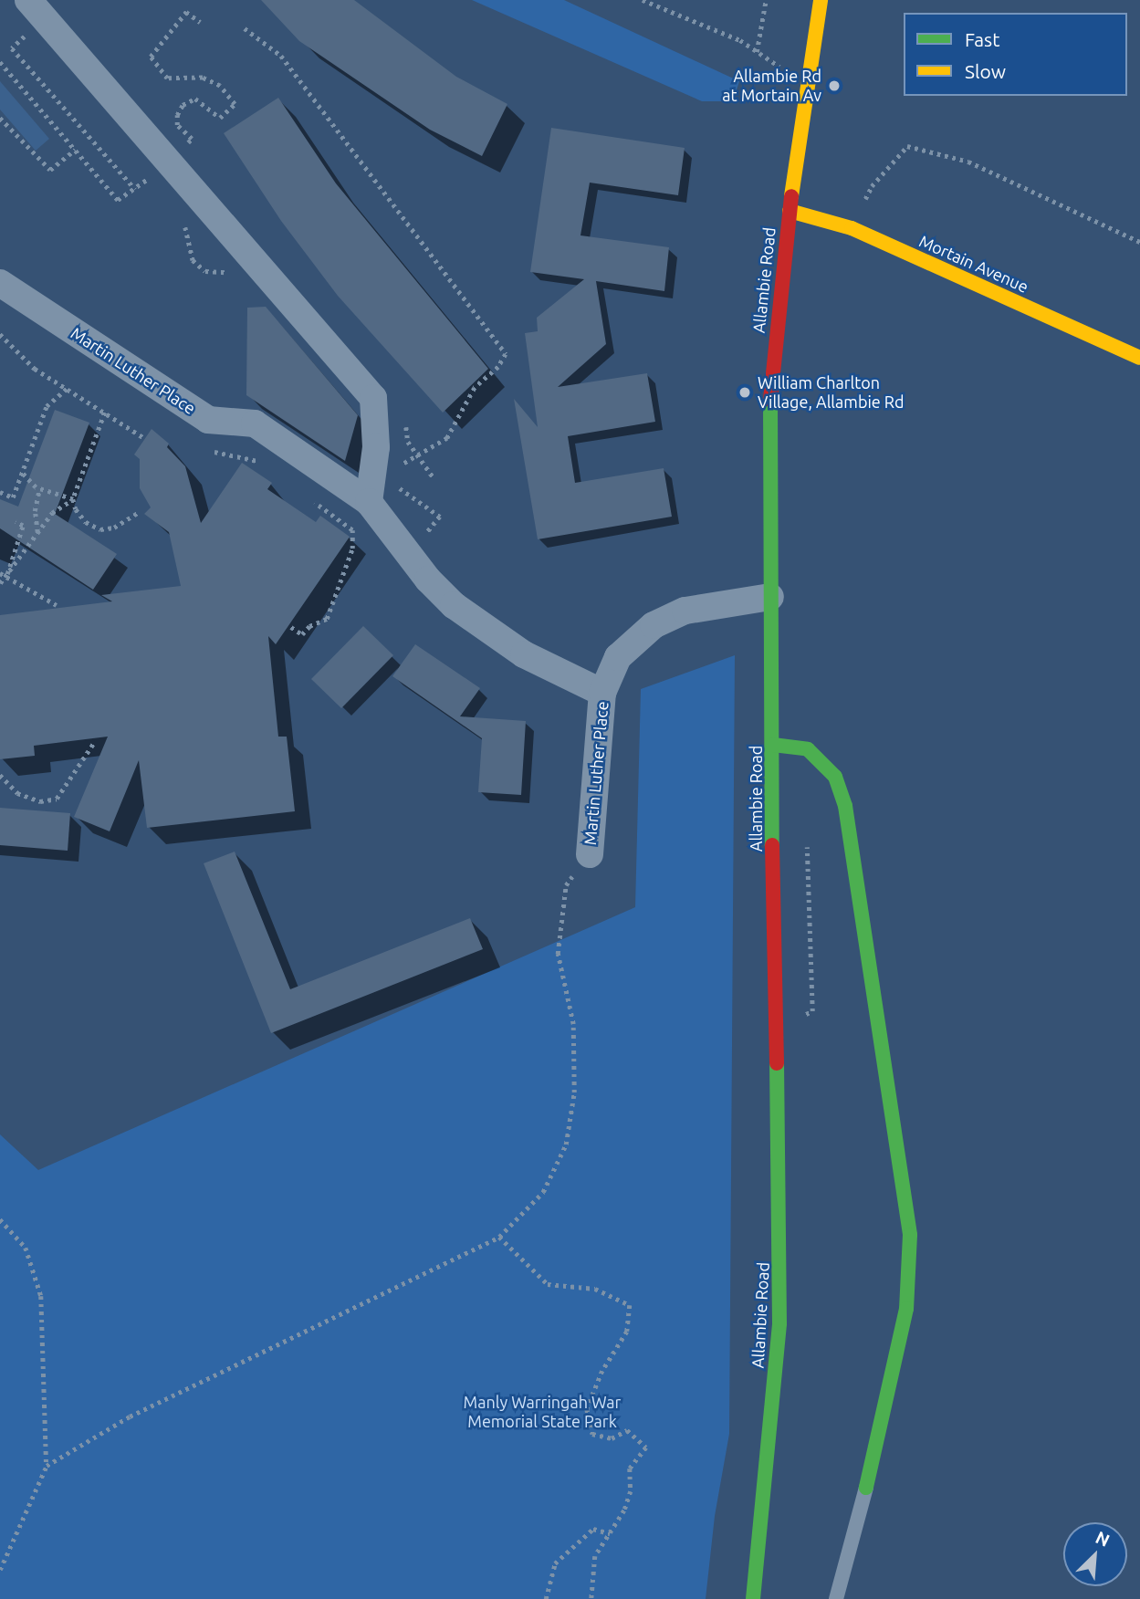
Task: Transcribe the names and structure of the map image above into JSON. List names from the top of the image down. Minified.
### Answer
{"streets":{"main road":["Mortain Avenue","Allambie Road"],"street":["Martin Luther Place"]},"crossings":[["Mortain Avenue","Allambie Road"],["Allambie Road","Martin Luther Place"]],"parks":["Manly Warringah War Memorial State Park"],"places":["Allambie Rd at Mortain Av","William Charlton Village, Allambie Rd"],"legend":["Fast","Slow"],"north":"top right"}
